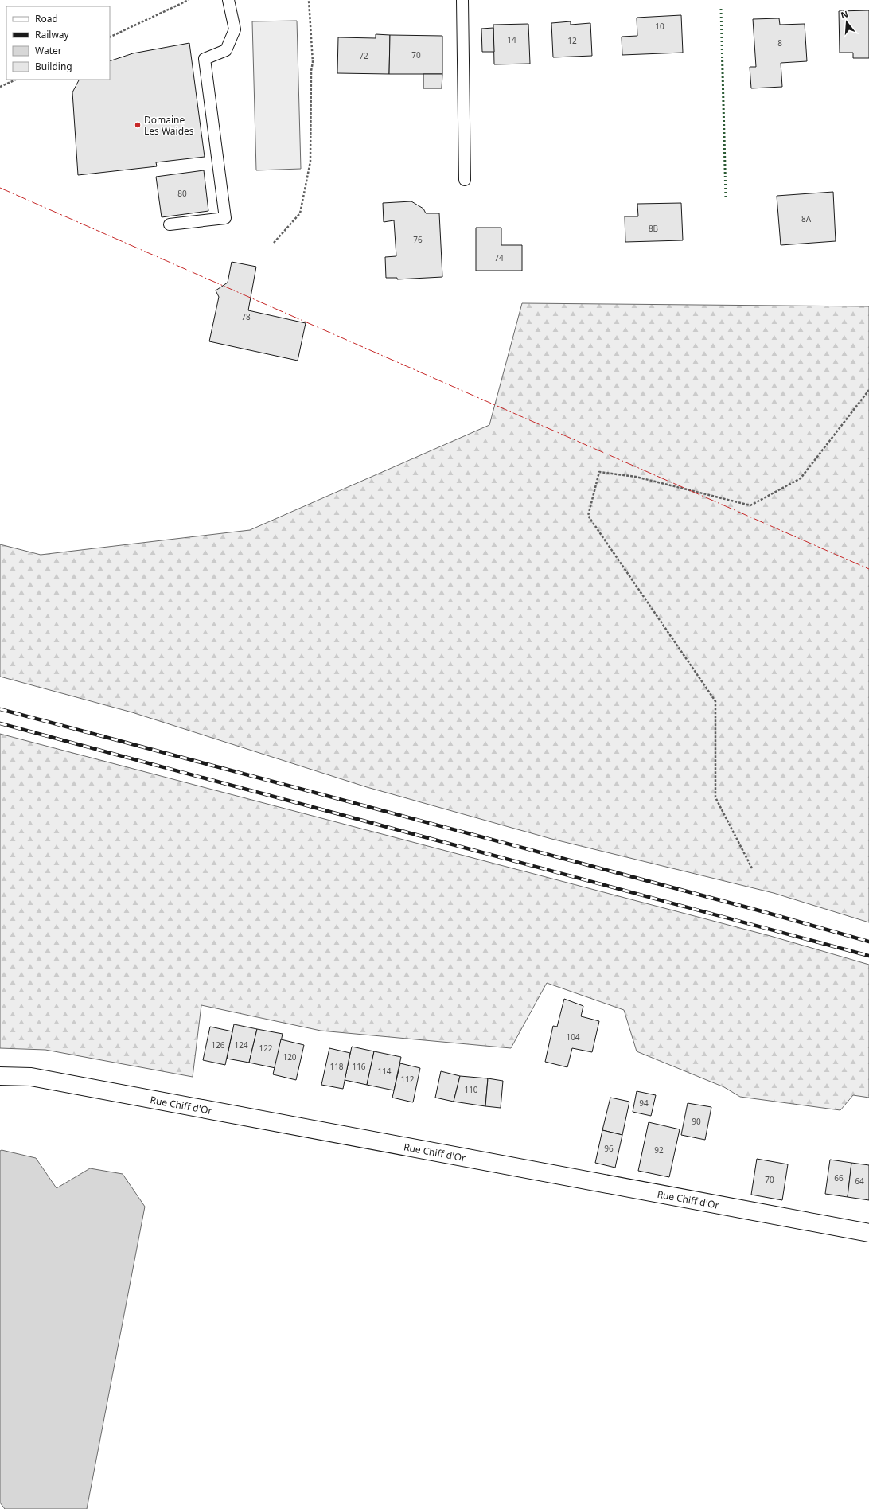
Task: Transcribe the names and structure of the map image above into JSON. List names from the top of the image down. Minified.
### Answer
{"streets":{"street":["Rue Chiff d'Or"]},"places":["Domaine Les Waides"],"house_numbers":["10","14","12","8","70","72","80","8A","8B","76","74","78","104","126","124","122","120","118","116","114","112","110","94","90","96","92","66","70","64"],"legend":["Road","Railway","Water","Building"],"north":"top"}
